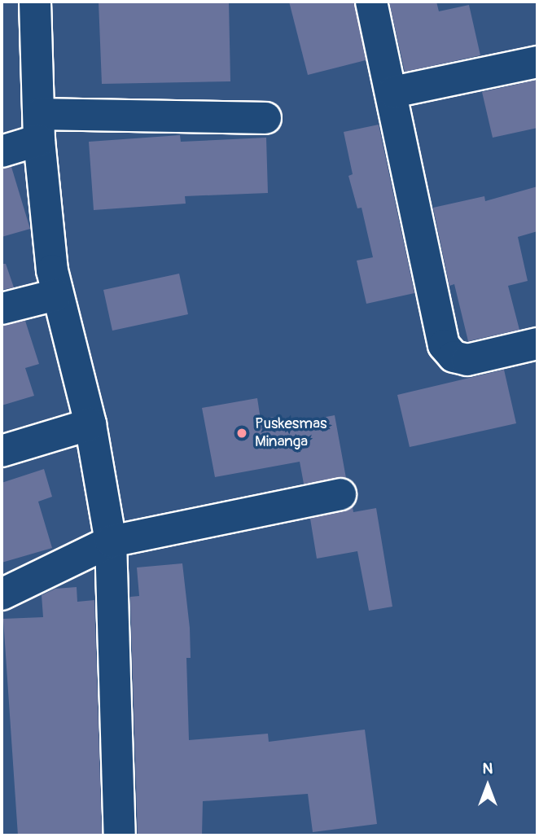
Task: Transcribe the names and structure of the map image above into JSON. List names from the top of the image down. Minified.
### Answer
{"places":["Puskesmas Minanga"],"north":"top"}
